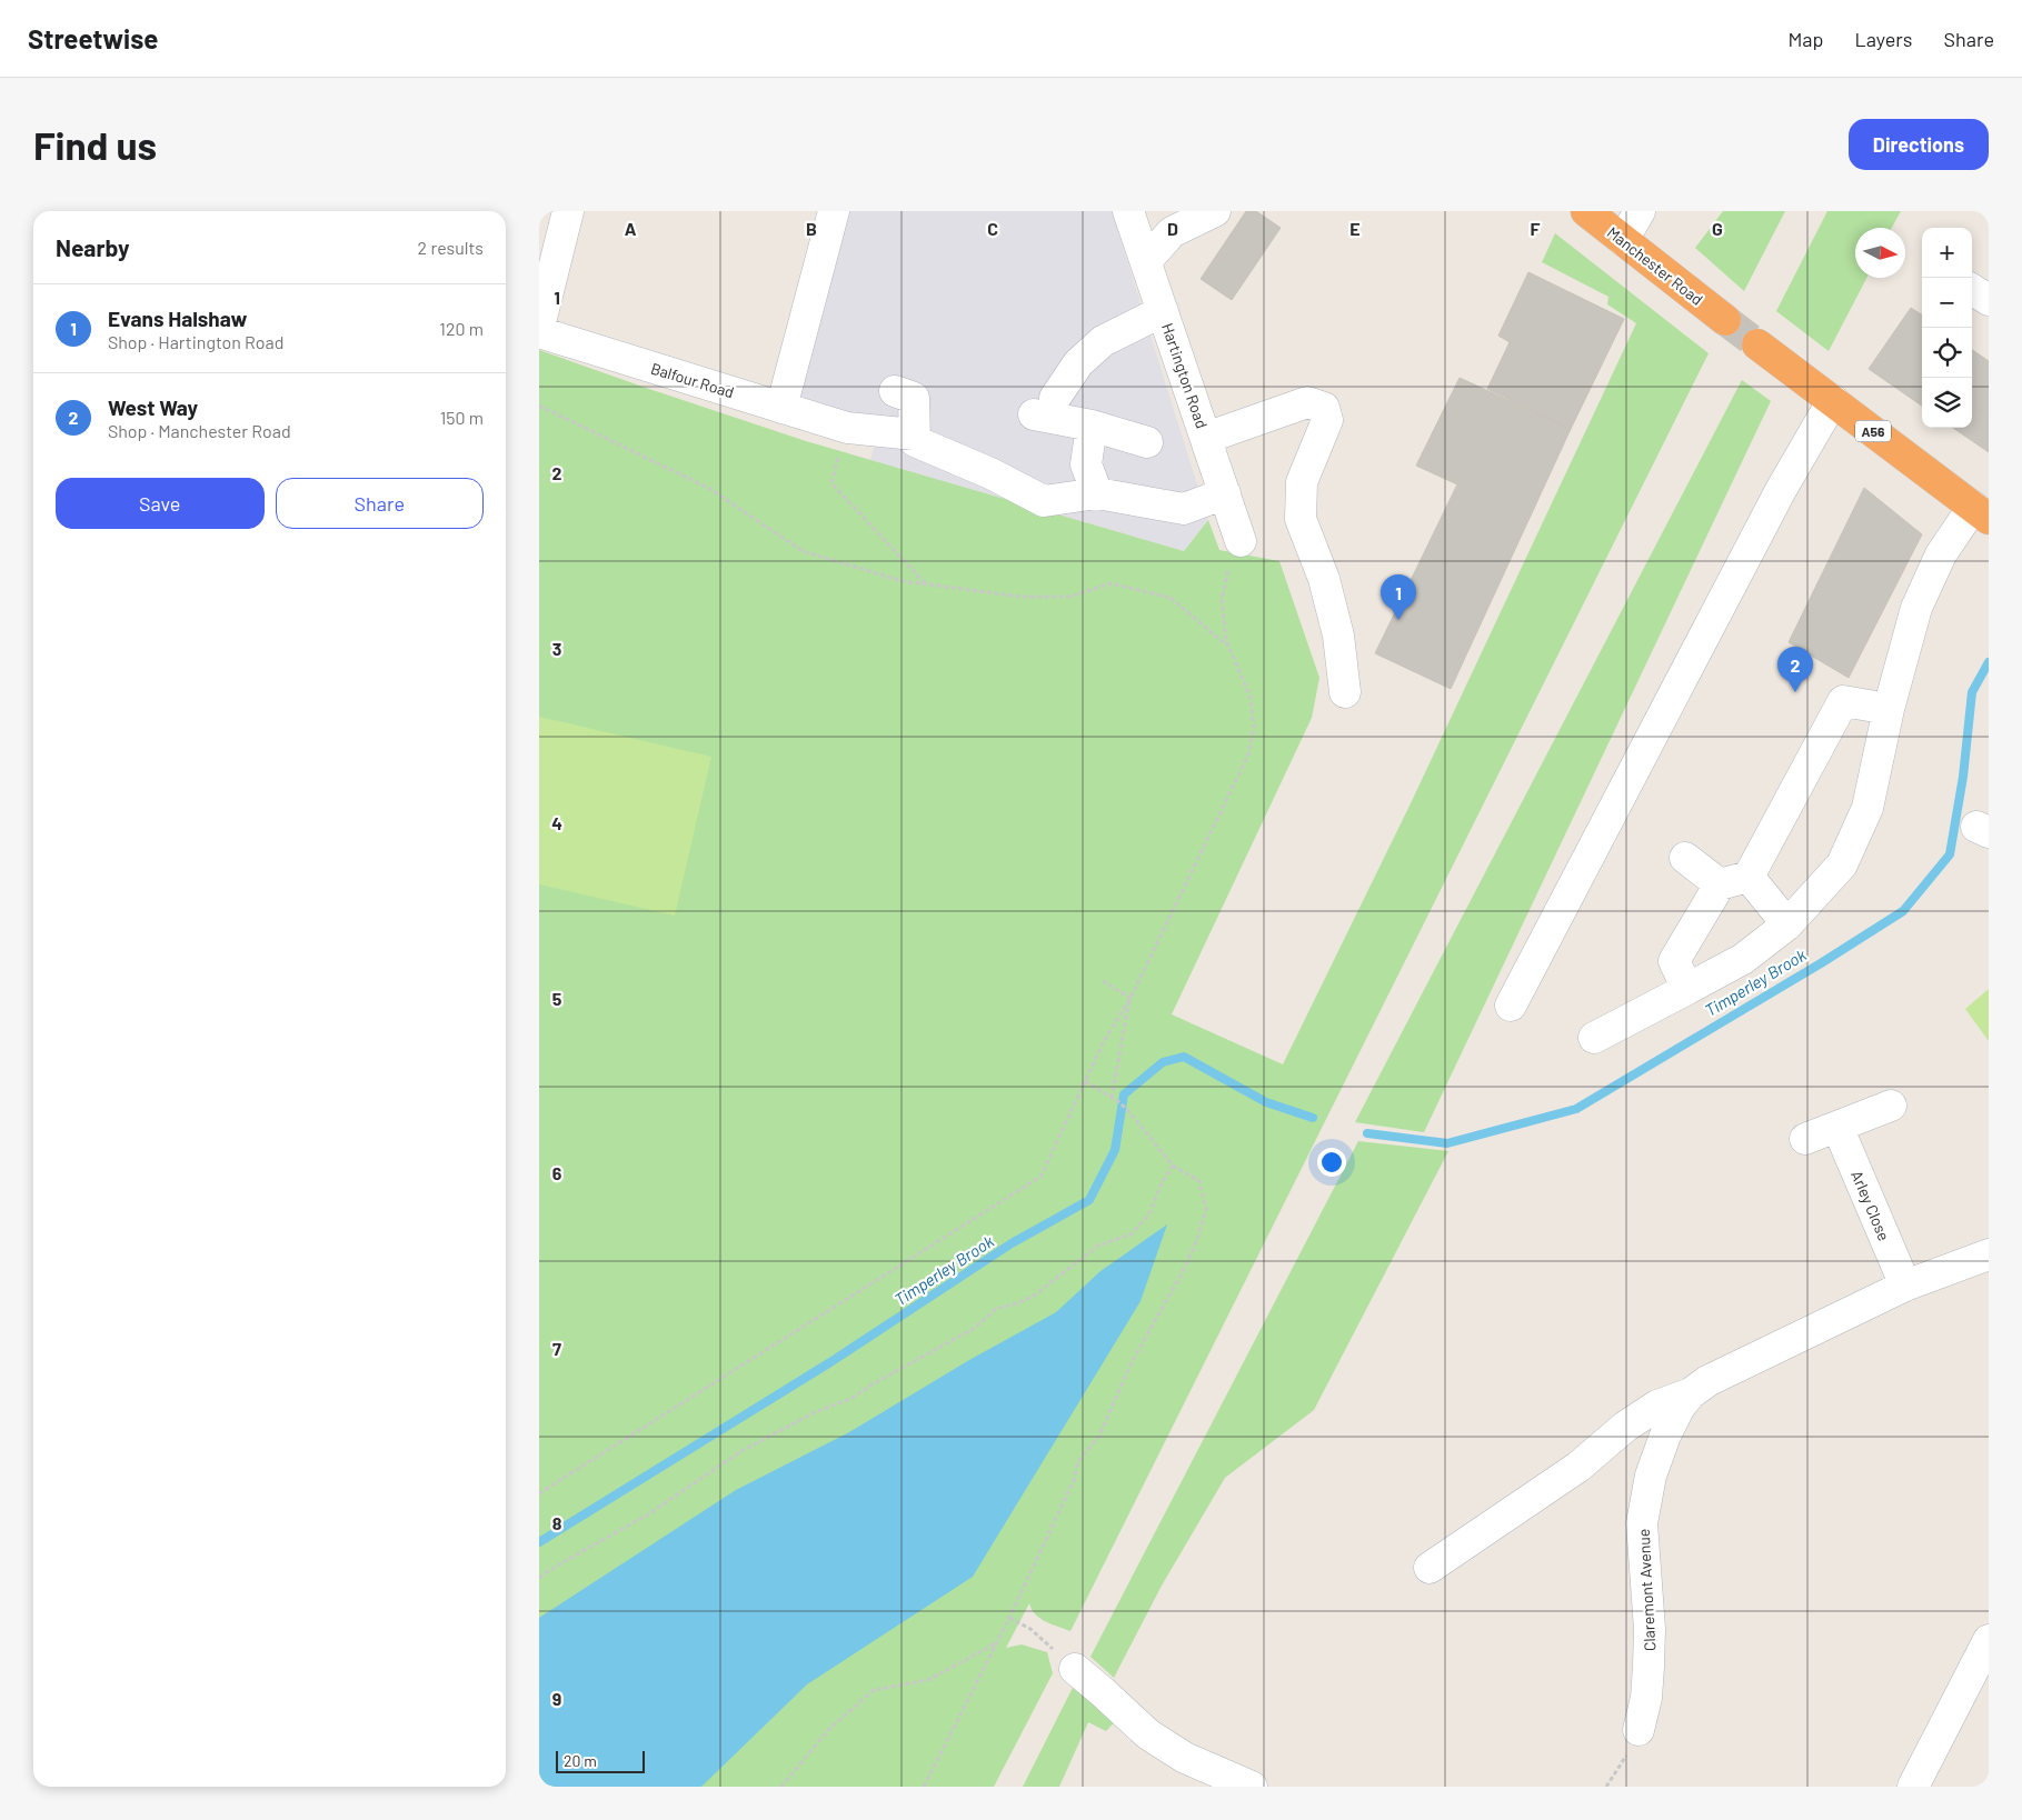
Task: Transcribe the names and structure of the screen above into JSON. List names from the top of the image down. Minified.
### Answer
{"streets":{"highway":["Manchester Road","A56"],"street":["Hartington Road","Balfour Road","Arley Close","Claremont Avenue"]},"crossings":[["Arley Close","Claremont Avenue"]],"water":["Timperley Brook"],"scale_bar":"20 m","north":"right","page":{"header":"Streetwise","nav":["Map","Layers","Share"],"buttons":["Directions",["Save","Share"]],"title":"Find us","heading":["Nearby","2 results"],"map_buttons":["+","−"],"list":[{"mark":"1","name":"Evans Halshaw","note":"Shop · Hartington Road","value":"120 m"},{"mark":"2","name":"West Way","note":"Shop · Manchester Road","value":"150 m"}],"pins":["1","2"],"scale":"20 m"},"grid":{"columns":["A","B","C","D","E","F","G"],"rows":["1","2","3","4","5","6","7","8","9"]}}
